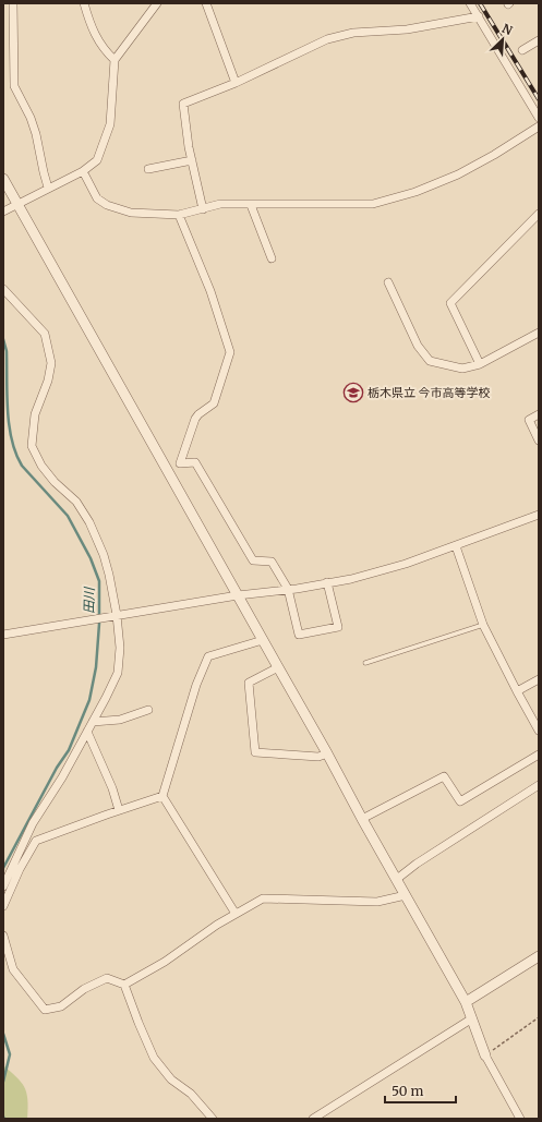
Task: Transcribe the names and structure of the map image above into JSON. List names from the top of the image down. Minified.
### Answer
{"water":["田川"],"places":{"school or university":["栃木県立 今市高等学校"]},"scale_bar":"50 m","north":"top right"}
